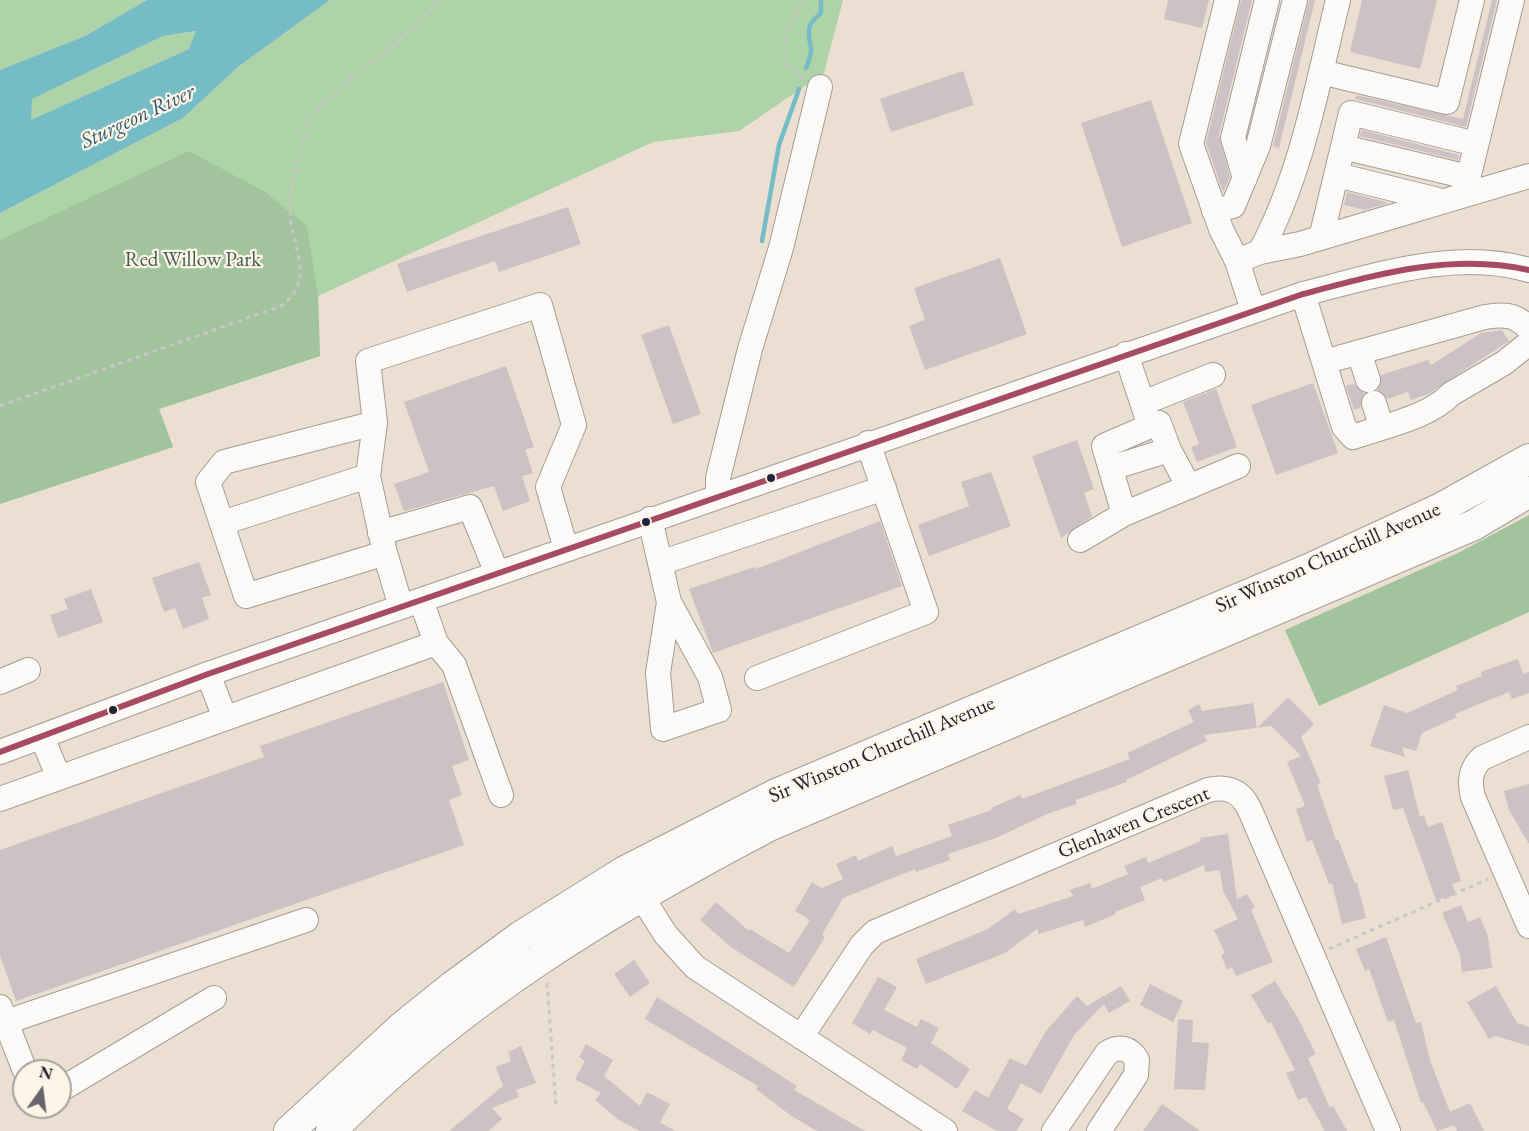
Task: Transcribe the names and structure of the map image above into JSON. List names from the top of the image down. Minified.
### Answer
{"streets":{"main road":["Sir Winston Churchill Avenue"],"street":["Glenhaven Crescent"]},"water":["Sturgeon River"],"parks":["Red Willow Park"],"north":"top"}
